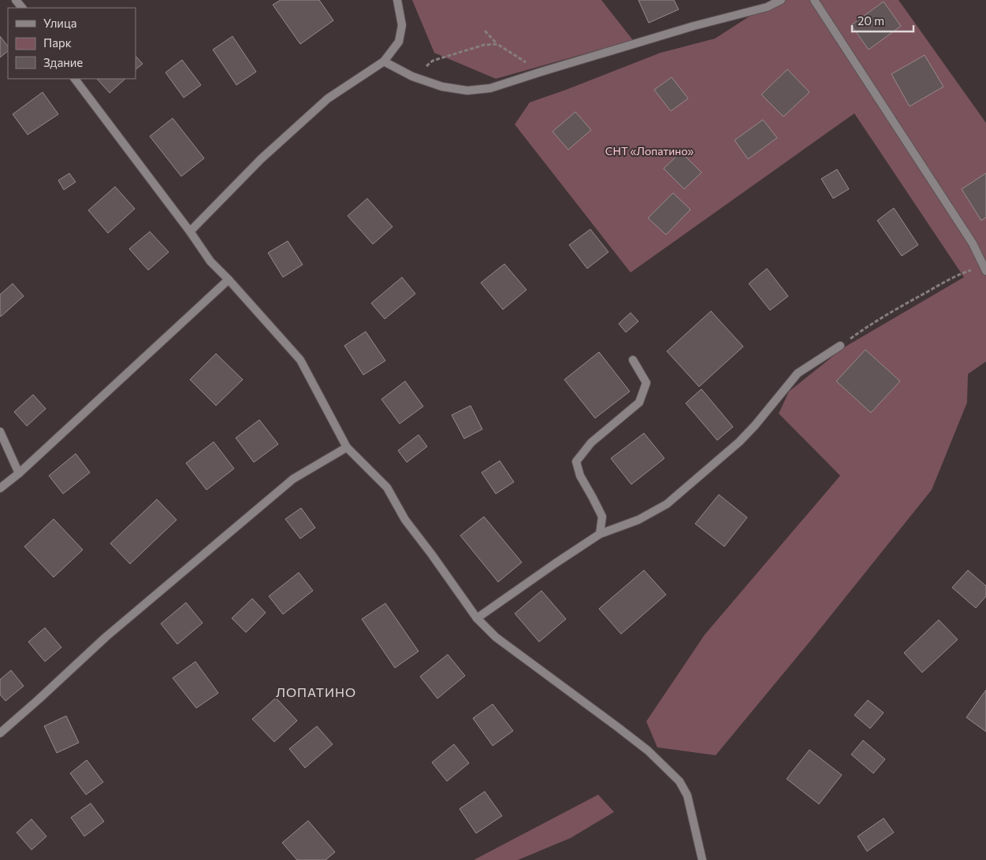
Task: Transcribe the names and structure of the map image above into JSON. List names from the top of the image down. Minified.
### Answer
{"districts":["ЛОПАТИНО"],"parks":["СНТ «Лопатино»"],"legend":["Улица","Парк","Здание"],"scale_bar":"20 m"}
